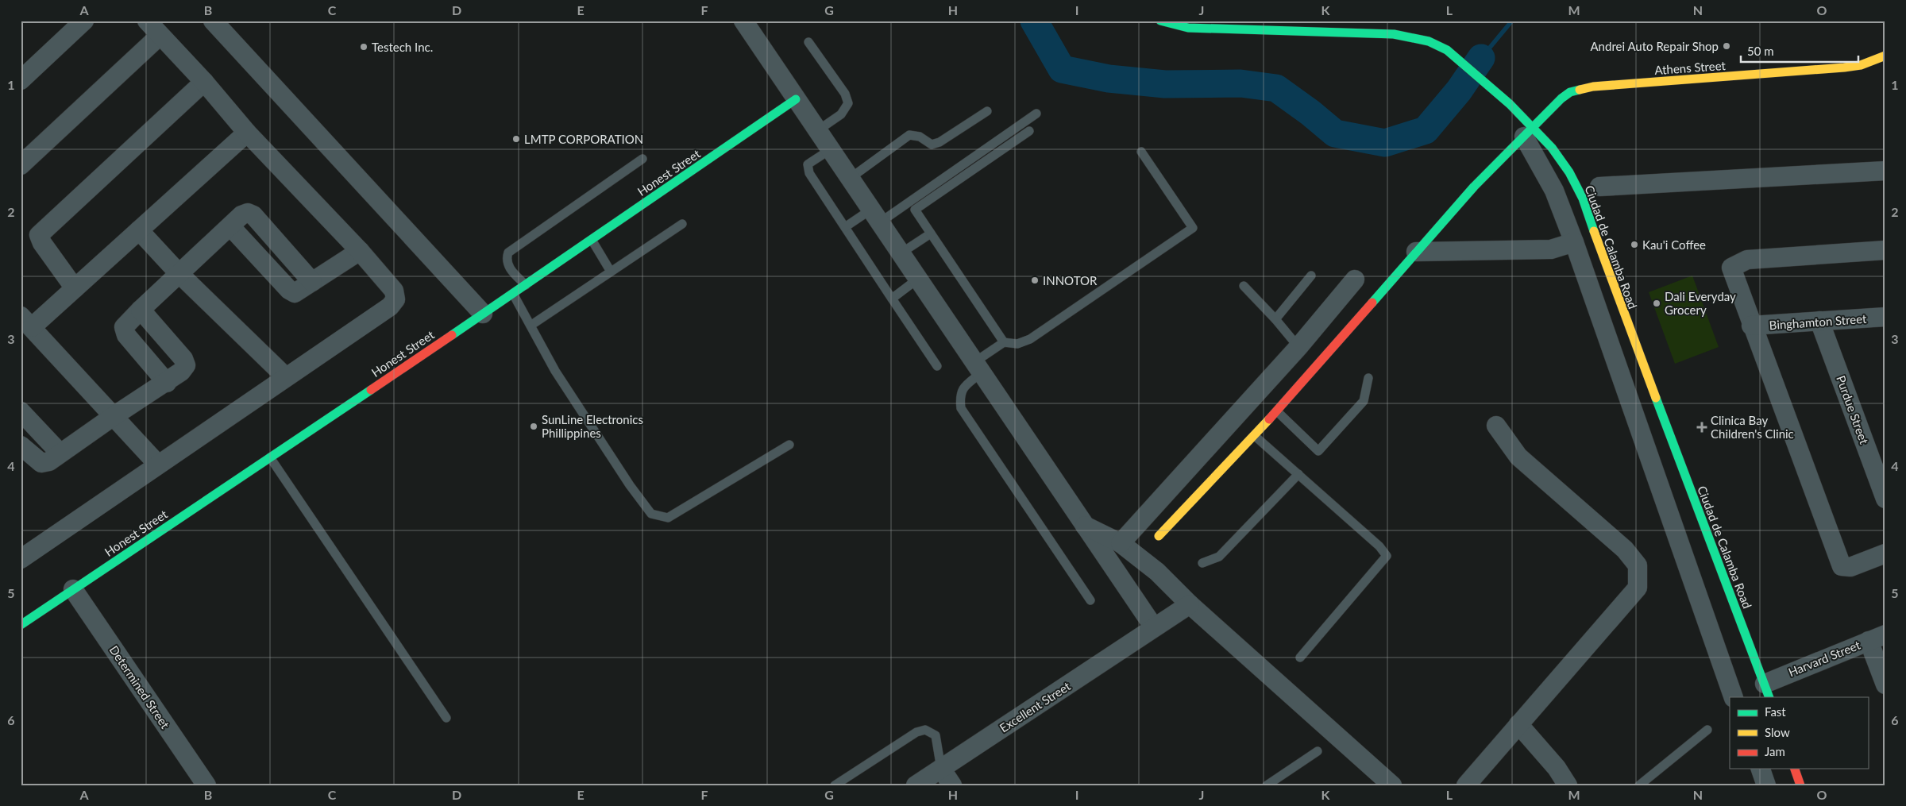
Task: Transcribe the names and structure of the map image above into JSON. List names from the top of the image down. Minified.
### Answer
{"streets":{"street":["Athens Street","Honest Street","Ciudad de Calamba Road","Binghamton Street","Purdue Street","Harvard Street","Determined Street","Excellent Street"]},"crossings":[["Athens Street","Ciudad de Calamba Road"],["Honest Street","Determined Street"],["Ciudad de Calamba Road","Harvard Street"],["Binghamton Street","Purdue Street"]],"places":{"other":["Andrei Auto Repair Shop","Testech Inc.","LMTP CORPORATION","Kau'i Coffee","INNOTOR","Dali Everyday Grocery","SunLine Electronics Phillippines"],"health":["Clinica Bay Children's Clinic"]},"legend":["Fast","Slow","Jam"],"scale_bar":"50 m","grid":{"columns":["A","B","C","D","E","F","G","H","I","J","K","L","M","N","O"],"rows":["1","2","3","4","5","6"]}}
